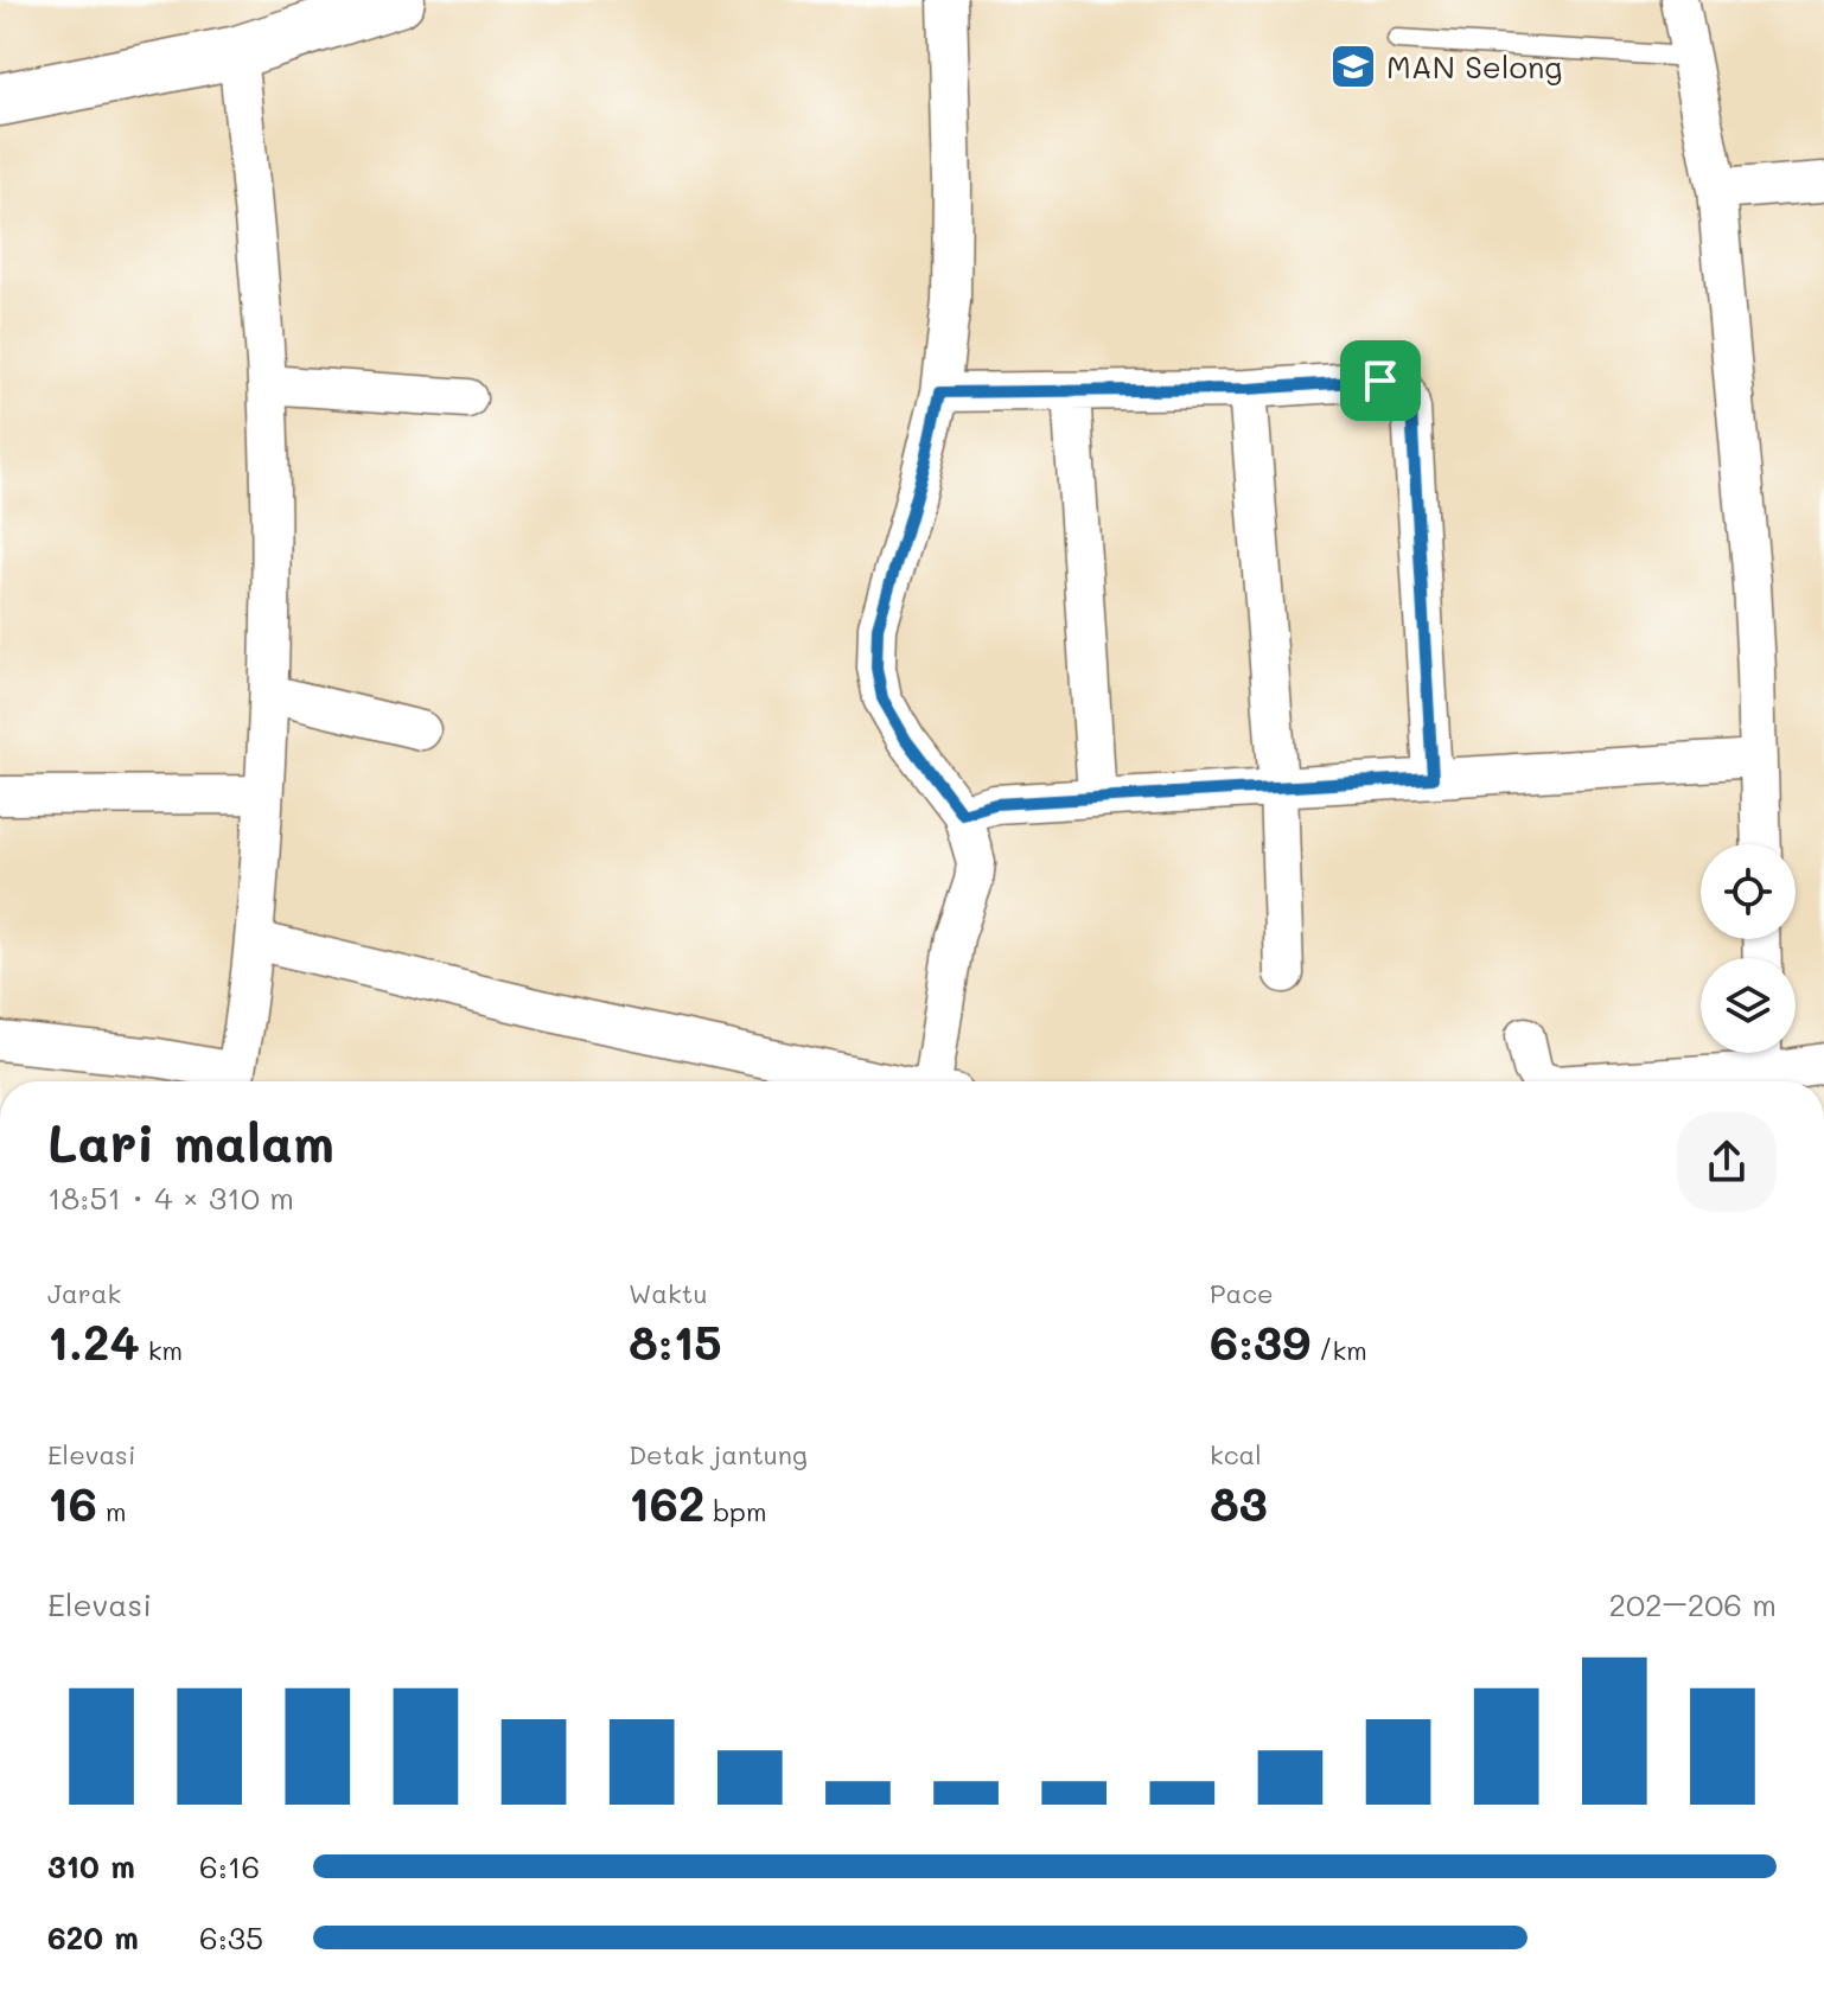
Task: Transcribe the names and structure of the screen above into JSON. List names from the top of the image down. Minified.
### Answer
{"places":{"school or university":["MAN Selong"]},"page":{"heading":["Lari malam","18:51 · 4 × 310 m"],"stats":[["Jarak","1.24 km"],["Waktu","8:15"],["Pace","6:39 /km"],["Elevasi","16 m"],["Detak jantung","162 bpm"],["kcal","83"]],"chart":["Elevasi","202–206 m"],"list":[{"name":"310 m","note":"6:16"},{"name":"620 m","note":"6:35"}]}}
